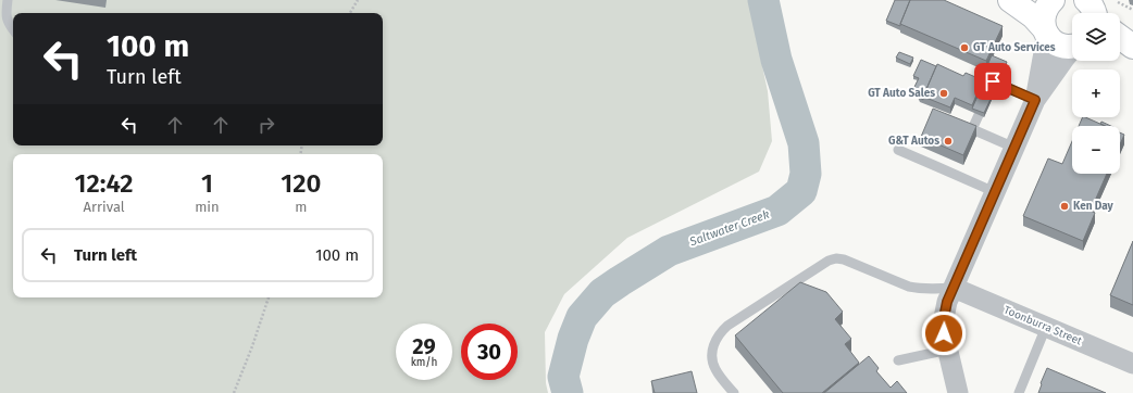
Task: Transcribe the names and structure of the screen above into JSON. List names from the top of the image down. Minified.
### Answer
{"streets":{"street":["Toonburra Street"]},"water":["Saltwater Creek"],"places":["GT Auto Services","GT Auto Sales","G&T Autos","Ken Day"],"page":{"map_buttons":["+","−"],"turn":["100 m","Turn left"],"eta":["12:42","Arrival","1","min","120","m"],"list":[{"name":"Turn left","value":"100 m"}],"speed":"29 km/h","limit":"30"}}
